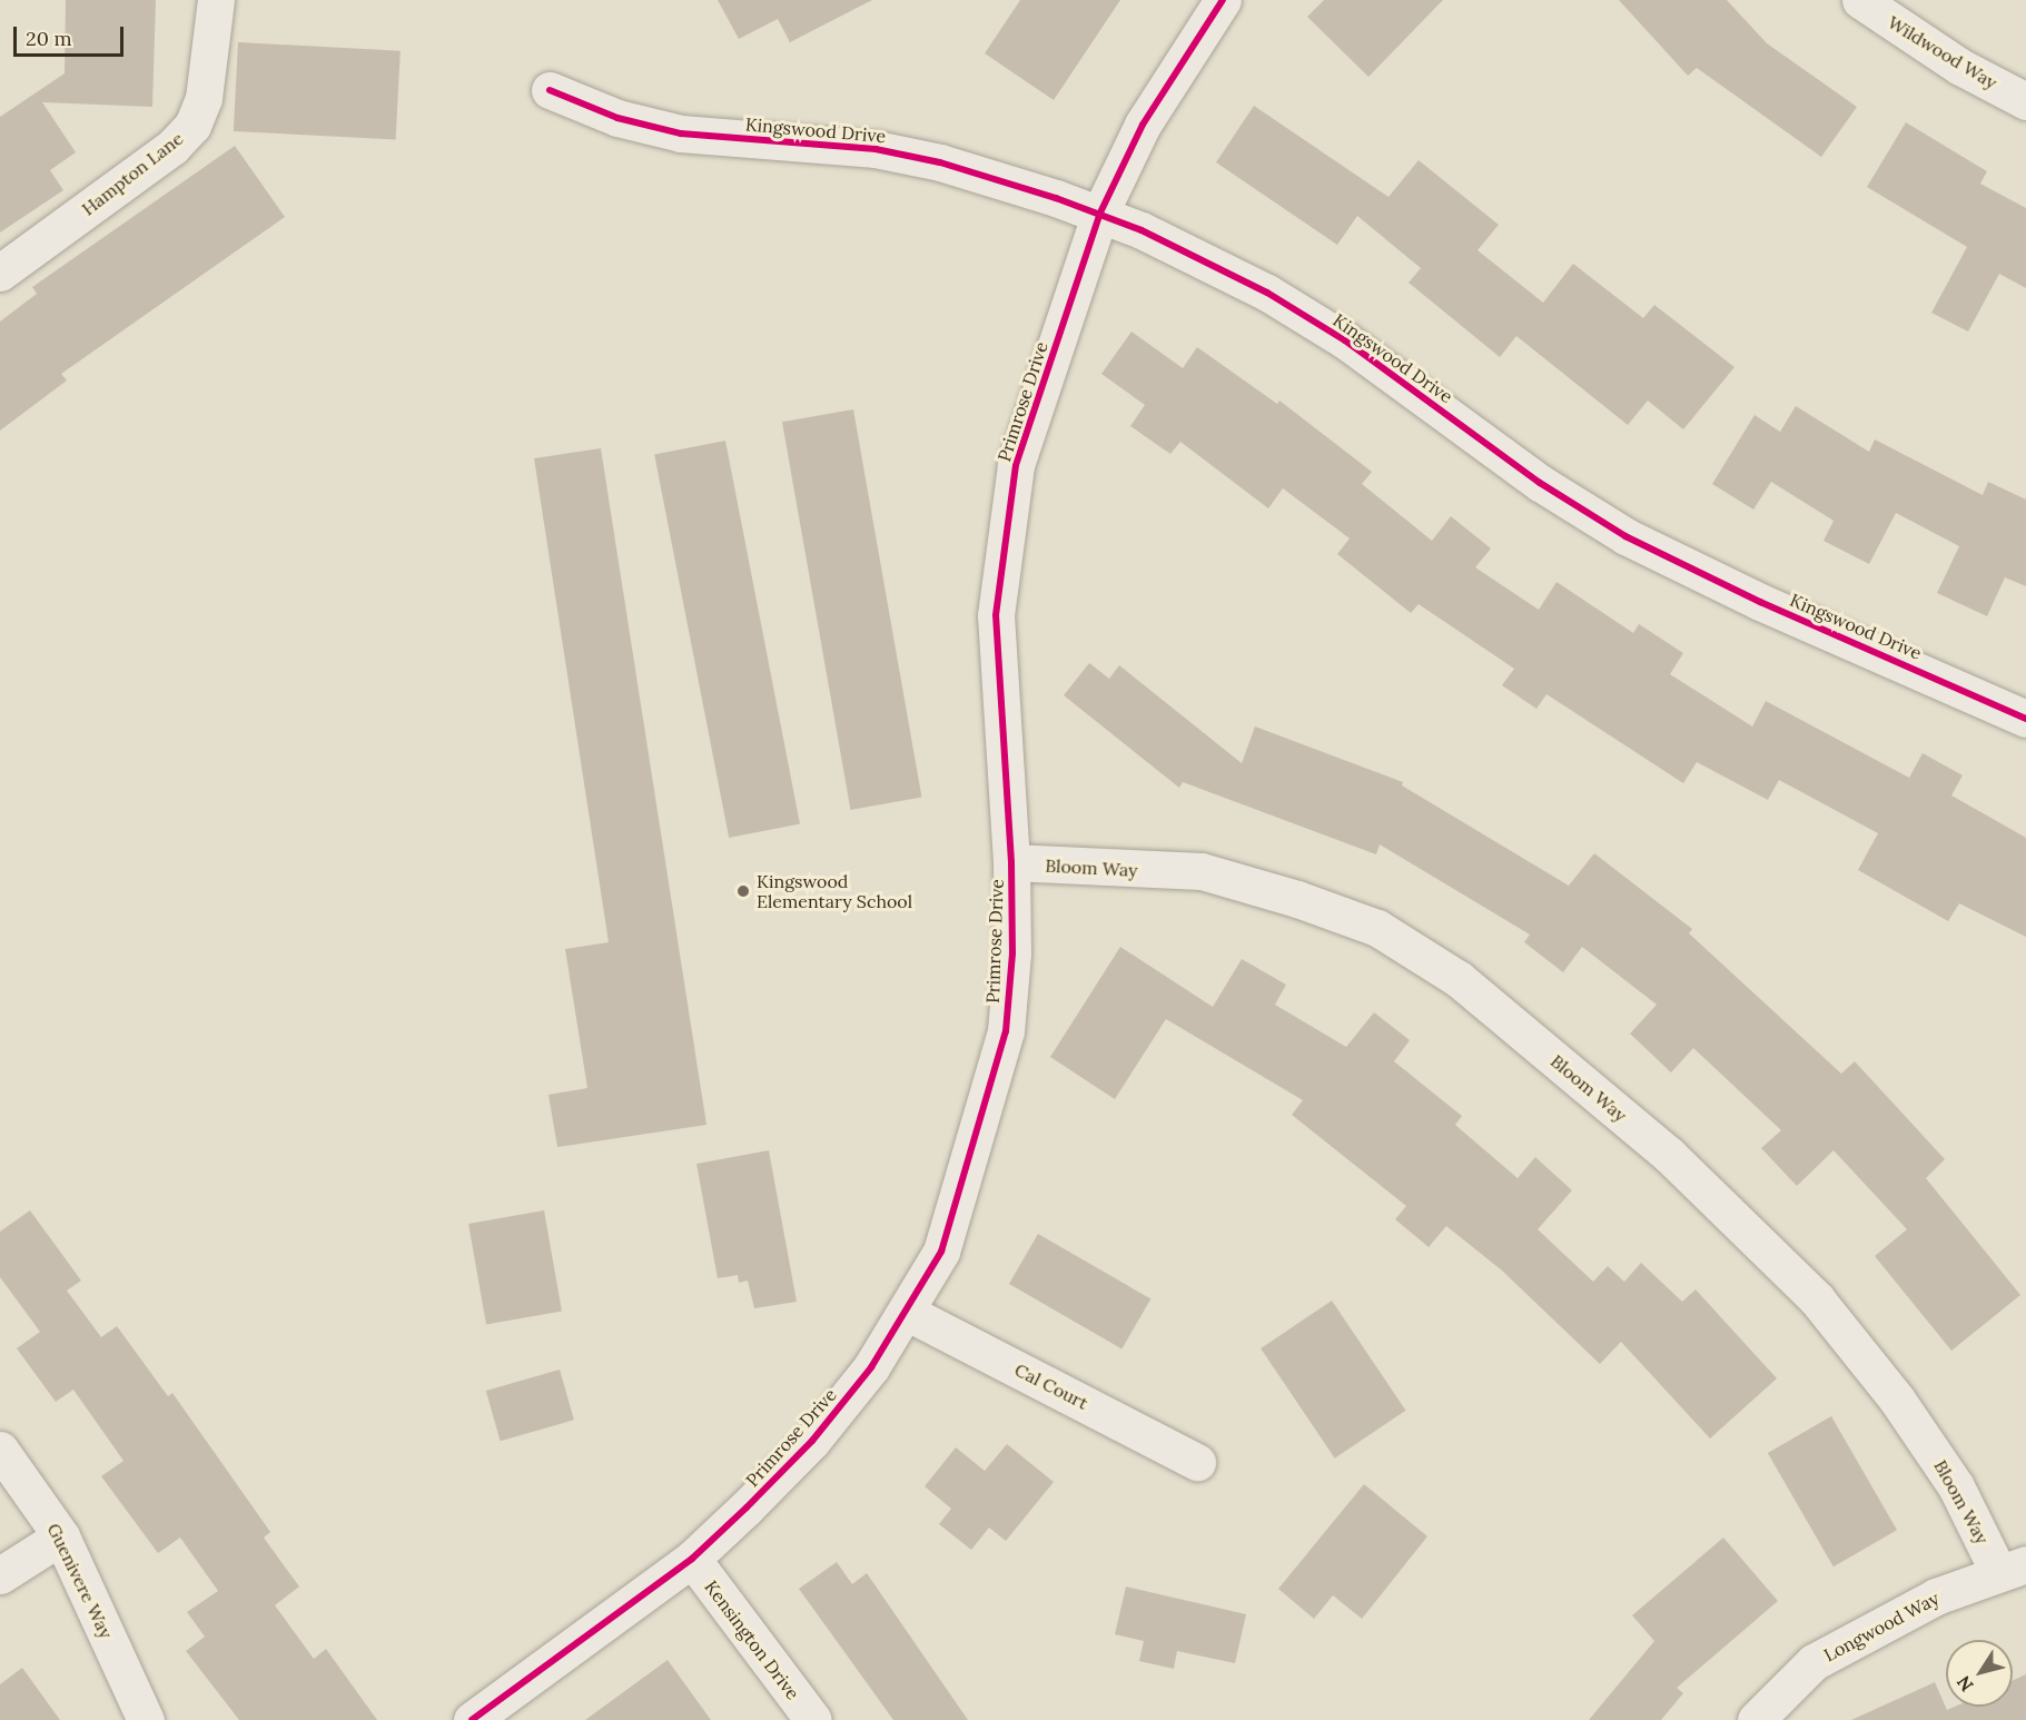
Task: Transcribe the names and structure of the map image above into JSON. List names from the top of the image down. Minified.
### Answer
{"streets":{"street":["Wildwood Way","Kingswood Drive","Hampton Lane","Primrose Drive","Bloom Way","Cal Court","Guenivere Way","Longwood Way","Kensington Drive"]},"crossings":[["Kingswood Drive","Primrose Drive"],["Primrose Drive","Bloom Way"],["Primrose Drive","Cal Court"],["Primrose Drive","Kensington Drive"],["Bloom Way","Longwood Way"]],"places":["Kingswood Elementary School"],"scale_bar":"20 m","north":"bottom left"}
